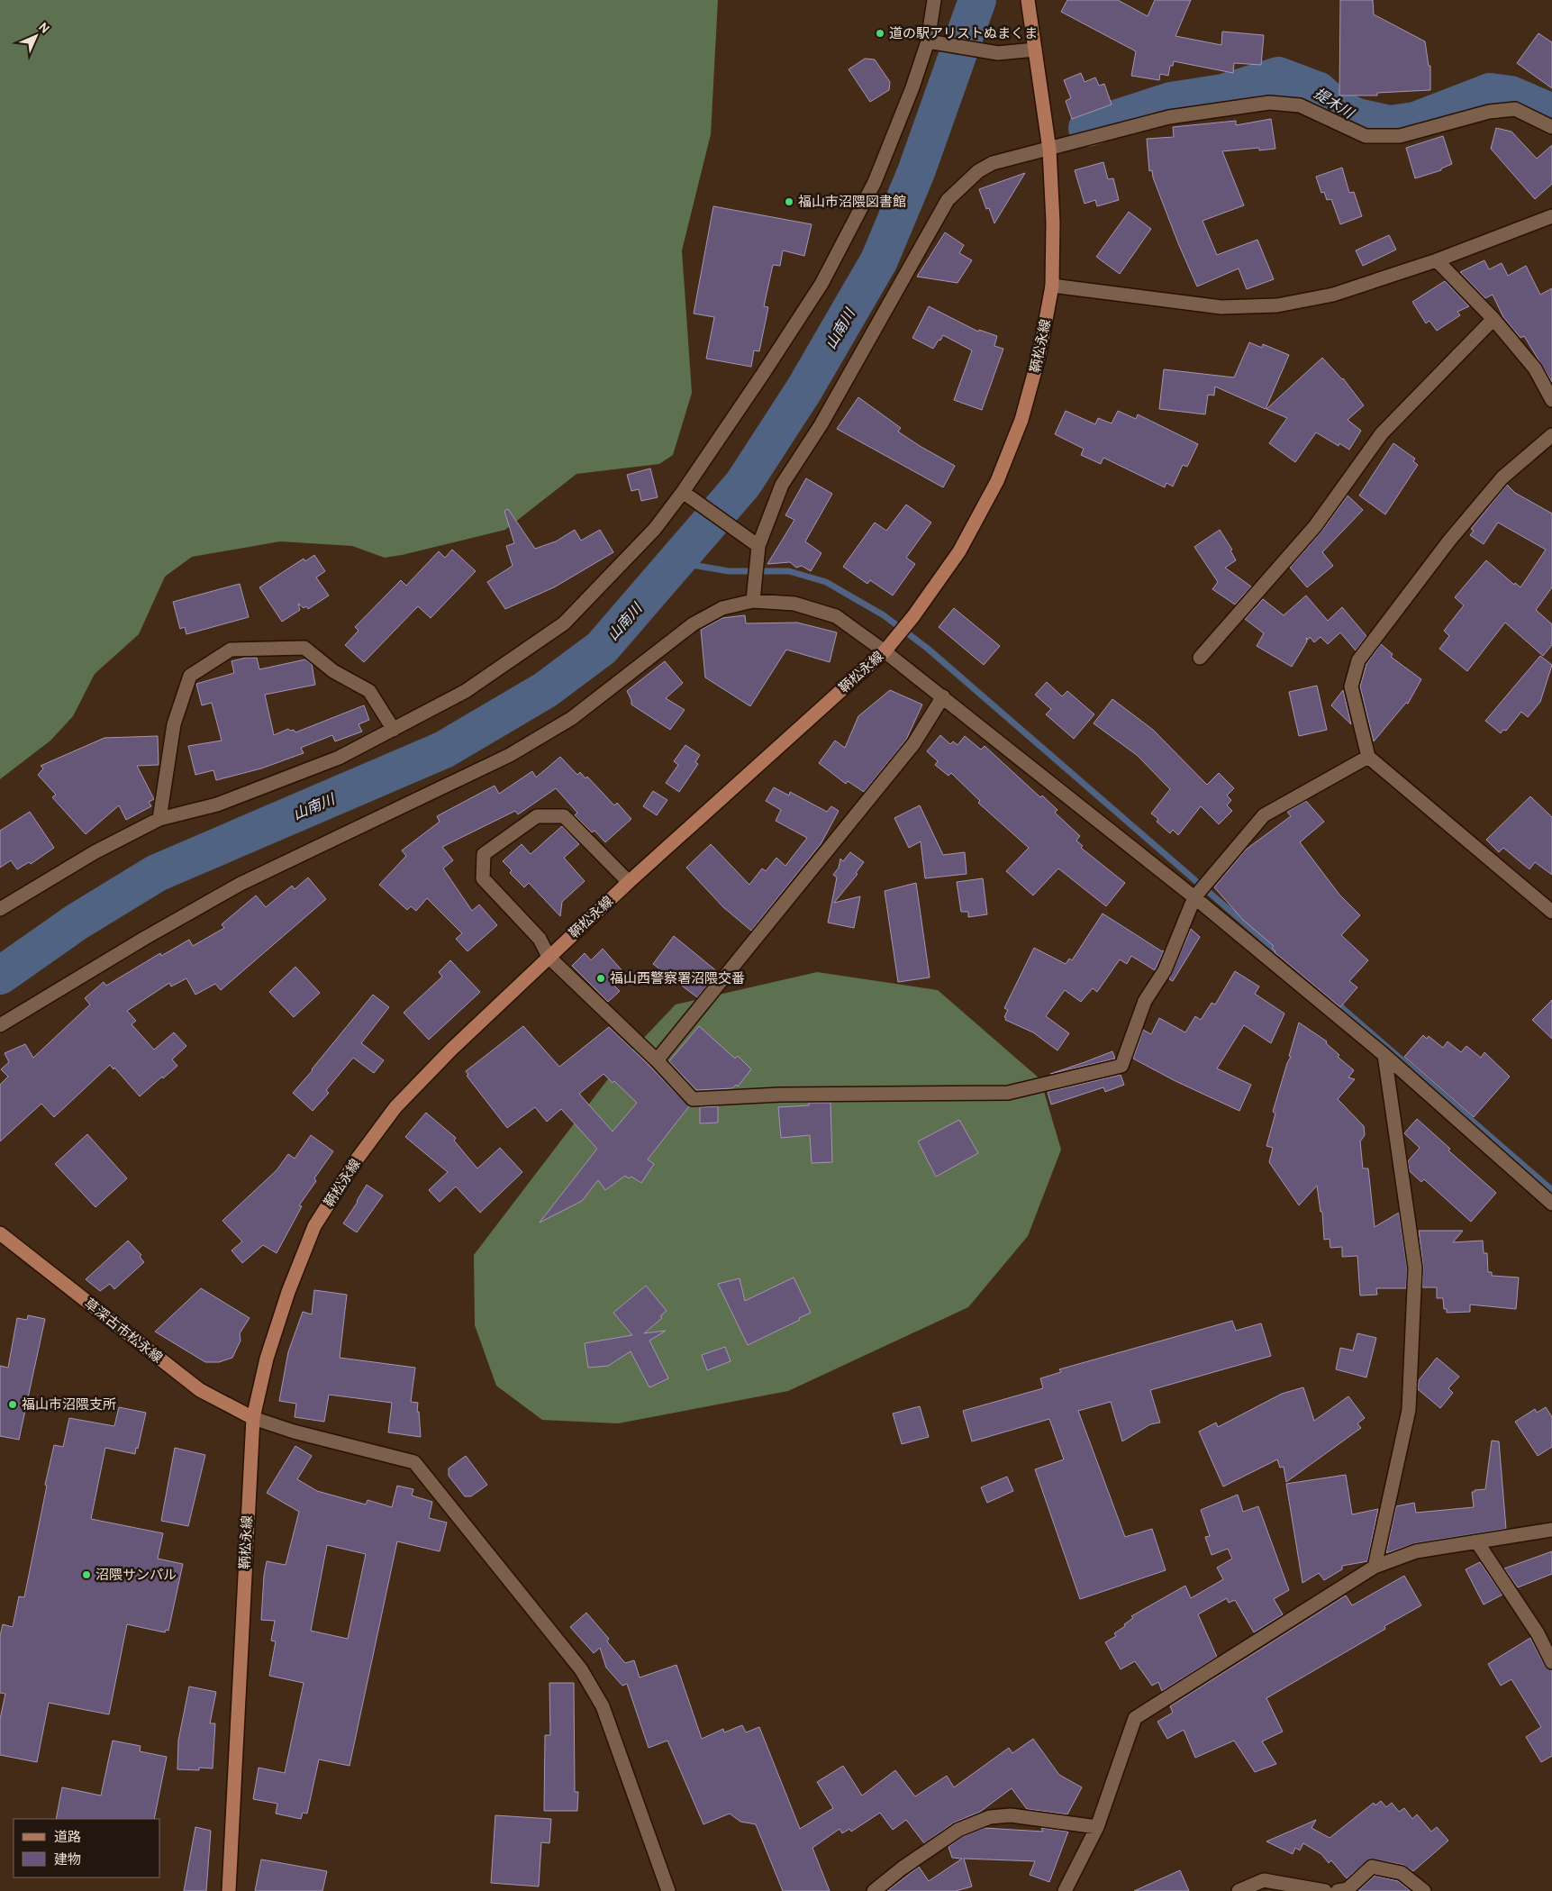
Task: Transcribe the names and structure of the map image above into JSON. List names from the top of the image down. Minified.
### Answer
{"streets":{"main road":["鞆松永線","草深古市松永線"]},"crossings":[["鞆松永線","草深古市松永線"]],"water":["提木川","山南川"],"places":["道の駅アリストぬまくま","福山市沼隈図書館","福山西警察署沼隈交番","福山市沼隈支所","沼隈サンパル"],"legend":["道路","建物"],"north":"top right"}
